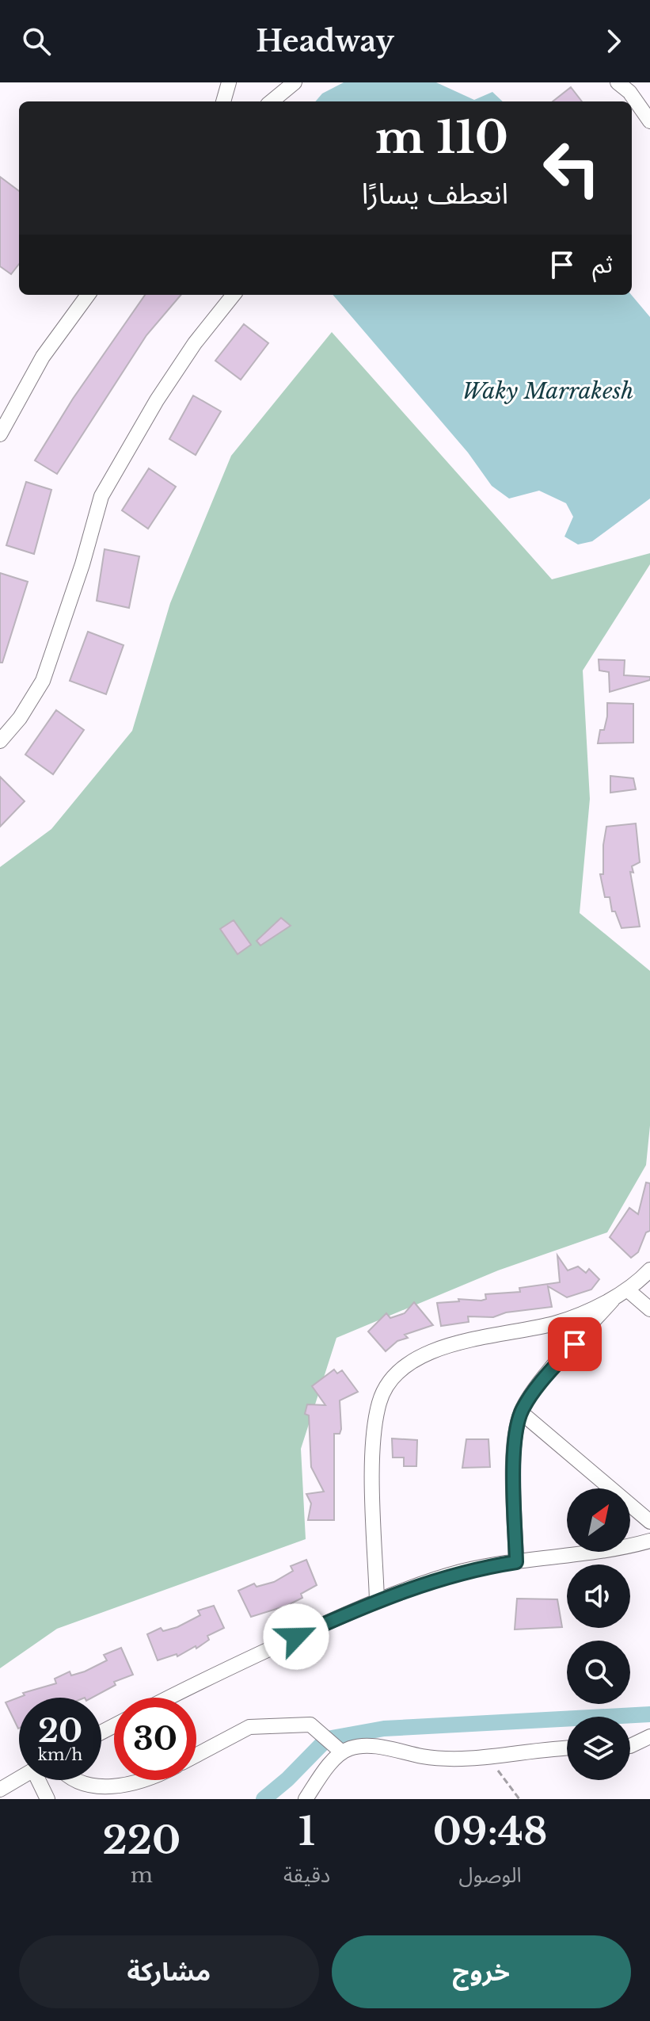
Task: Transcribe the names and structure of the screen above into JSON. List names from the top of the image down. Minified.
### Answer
{"water":["Waky Marrakesh"],"north":"top right","page":{"header":"Headway","turn":["110 m","انعطف يسارًا"],"then":"ثم","speed":"20 km/h","limit":"30","eta":["09:48","الوصول","1","دقيقة","220","m"],"buttons":["خروج","مشاركة"]}}
